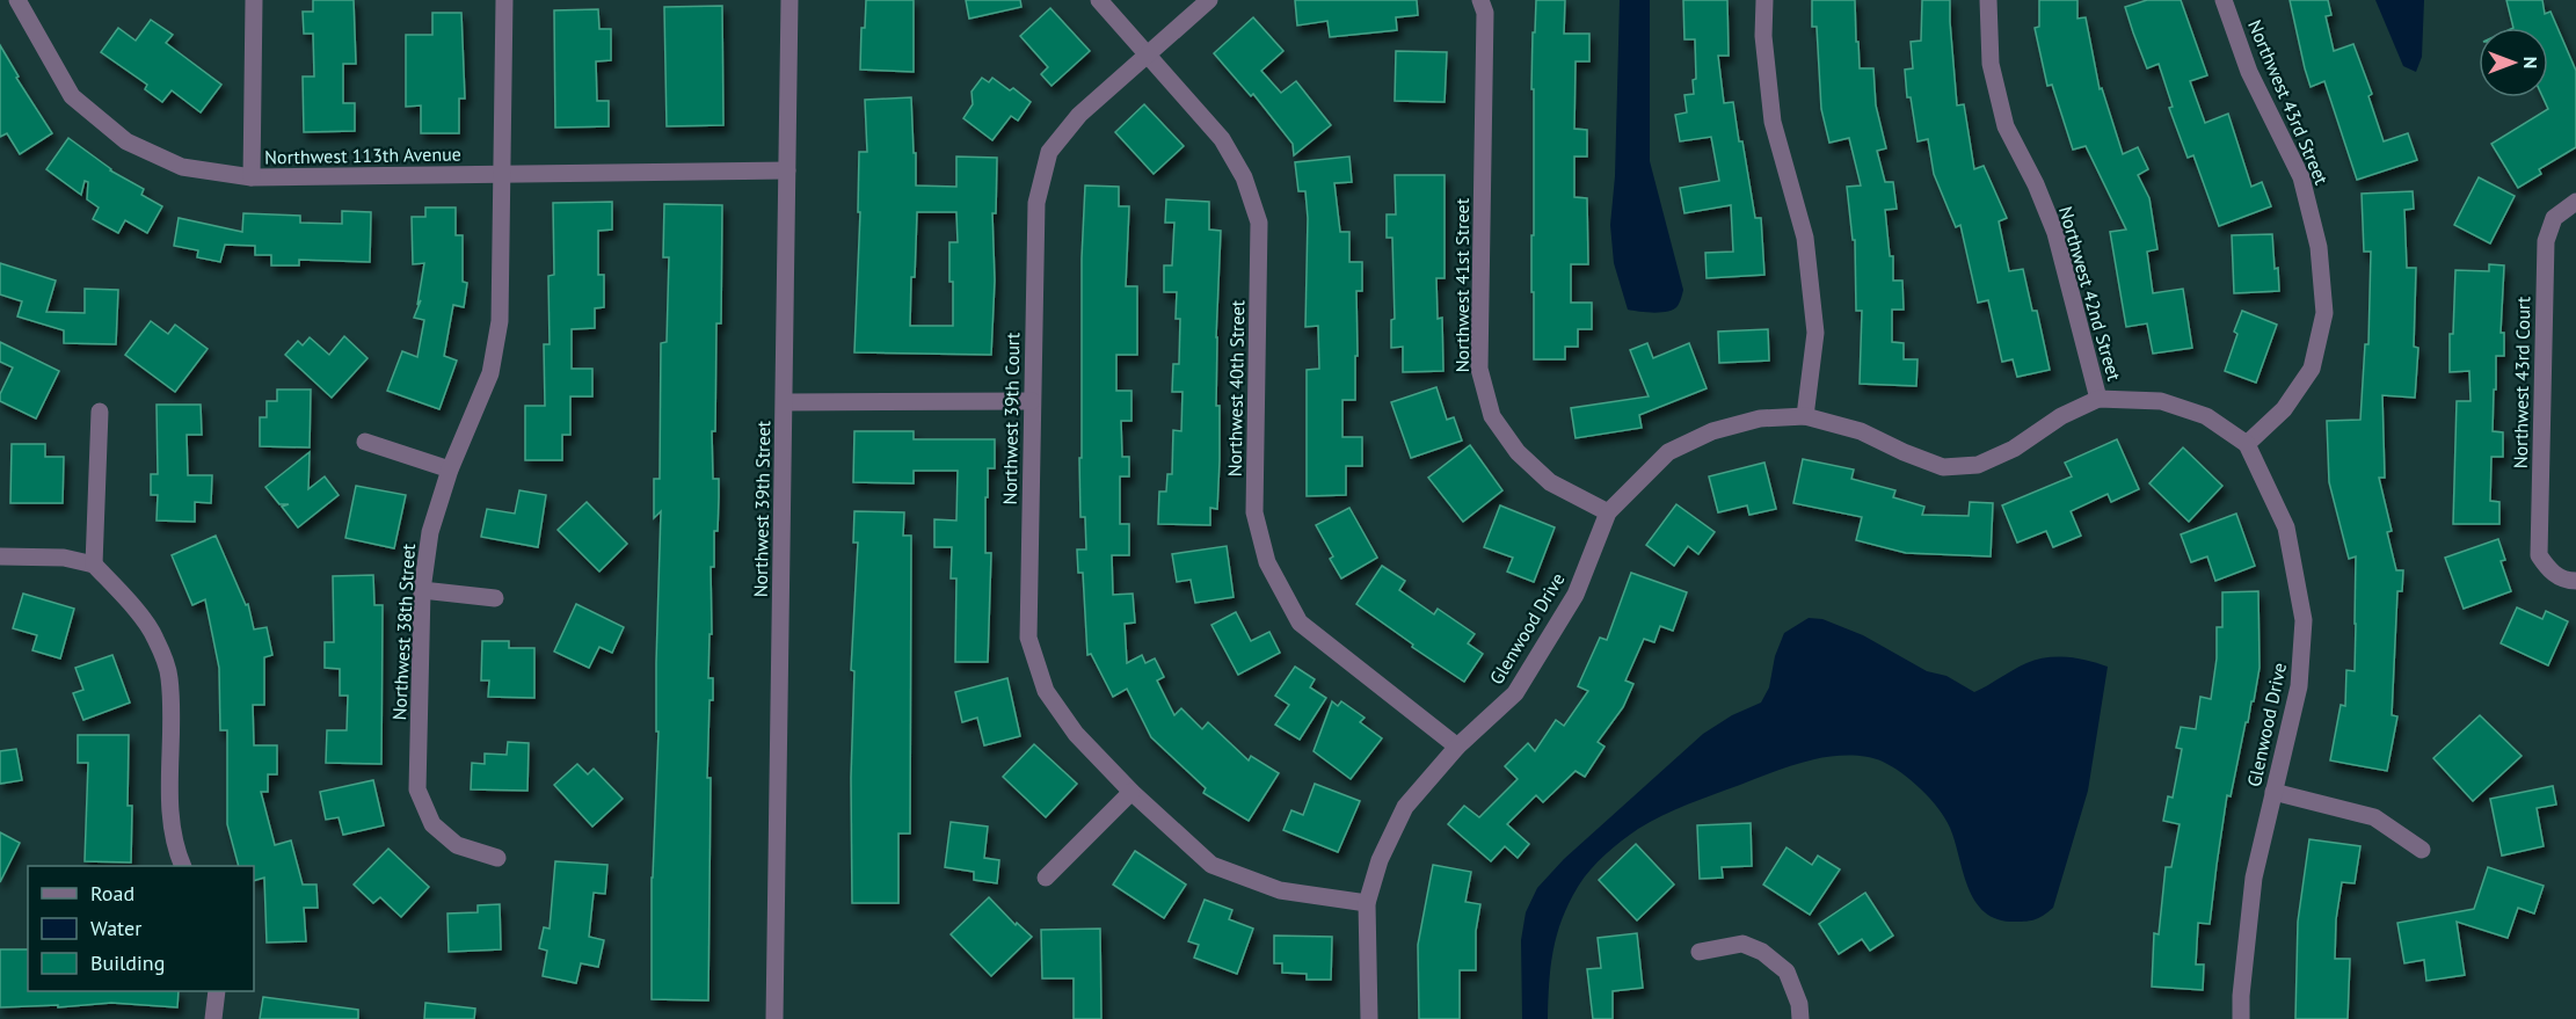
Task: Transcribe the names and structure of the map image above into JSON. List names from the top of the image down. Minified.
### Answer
{"streets":{"street":["Northwest 43rd Street","Northwest 113th Avenue","Northwest 41st Street","Northwest 42nd Street","Northwest 43rd Court","Northwest 40th Street","Northwest 39th Court","Northwest 39th Street","Glenwood Drive","Northwest 38th Street"]},"crossings":[["Northwest 43rd Street","Glenwood Drive"],["Northwest 113th Avenue","Northwest 39th Street"],["Northwest 113th Avenue","Northwest 38th Street"],["Northwest 41st Street","Glenwood Drive"],["Northwest 42nd Street","Glenwood Drive"],["Northwest 40th Street","Northwest 39th Court"],["Northwest 40th Street","Glenwood Drive"],["Northwest 39th Court","Glenwood Drive"]],"legend":["Road","Water","Building"],"north":"right"}
